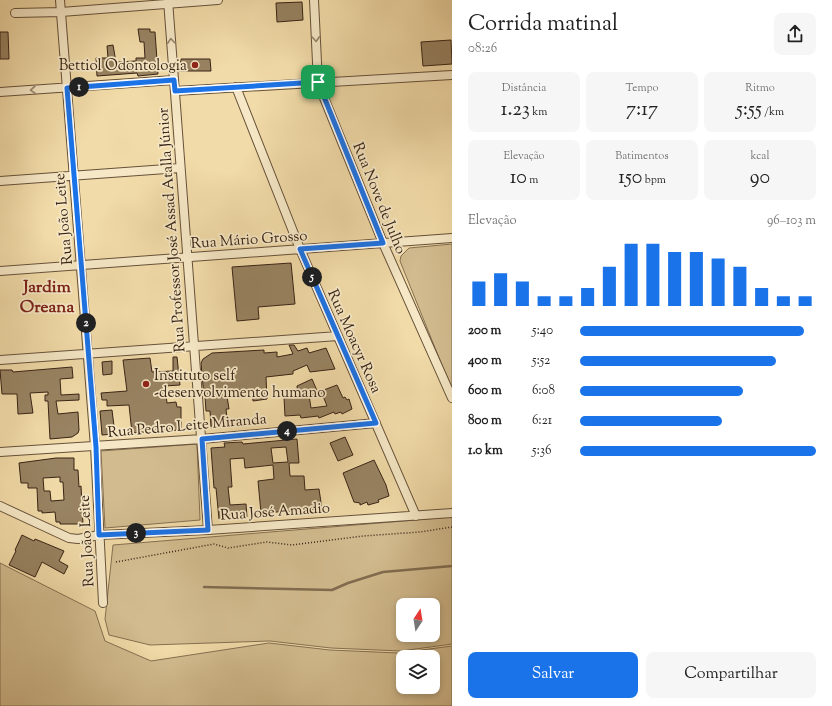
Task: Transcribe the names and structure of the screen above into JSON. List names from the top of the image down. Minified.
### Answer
{"streets":{"street":["Rua Nove de Julho","Rua João Leite","Rua Professor José Assad Atalla Júnior","Rua Mário Grosso","Rua Moacyr Rosa","Rua Pedro Leite Miranda","Rua José Amadio"]},"crossings":[["Rua Nove de Julho","Rua Mário Grosso"],["Rua João Leite","Rua Mário Grosso"],["Rua João Leite","Rua Pedro Leite Miranda"],["Rua João Leite","Rua José Amadio"],["Rua Professor José Assad Atalla Júnior","Rua Mário Grosso"],["Rua Professor José Assad Atalla Júnior","Rua Pedro Leite Miranda"],["Rua Professor José Assad Atalla Júnior","Rua José Amadio"],["Rua Mário Grosso","Rua Moacyr Rosa"],["Rua Moacyr Rosa","Rua Pedro Leite Miranda"],["Rua Moacyr Rosa","Rua José Amadio"]],"districts":["Jardim Oreana"],"places":["Bettiol Odontologia","Instituto self -desenvolvimento humano"],"north":"top","page":{"heading":["Corrida matinal","08:26"],"stats":[["Distância","1.23 km"],["Tempo","7:17"],["Ritmo","5:55 /km"],["Elevação","10 m"],["Batimentos","150 bpm"],["kcal","90"]],"pins":["1","5","2","4","3"],"chart":["Elevação","96–103 m"],"list":[{"name":"200 m","note":"5:40"},{"name":"400 m","note":"5:52"},{"name":"600 m","note":"6:08"},{"name":"800 m","note":"6:21"},{"name":"1.0 km","note":"5:36"}],"buttons":["Salvar","Compartilhar"]}}
